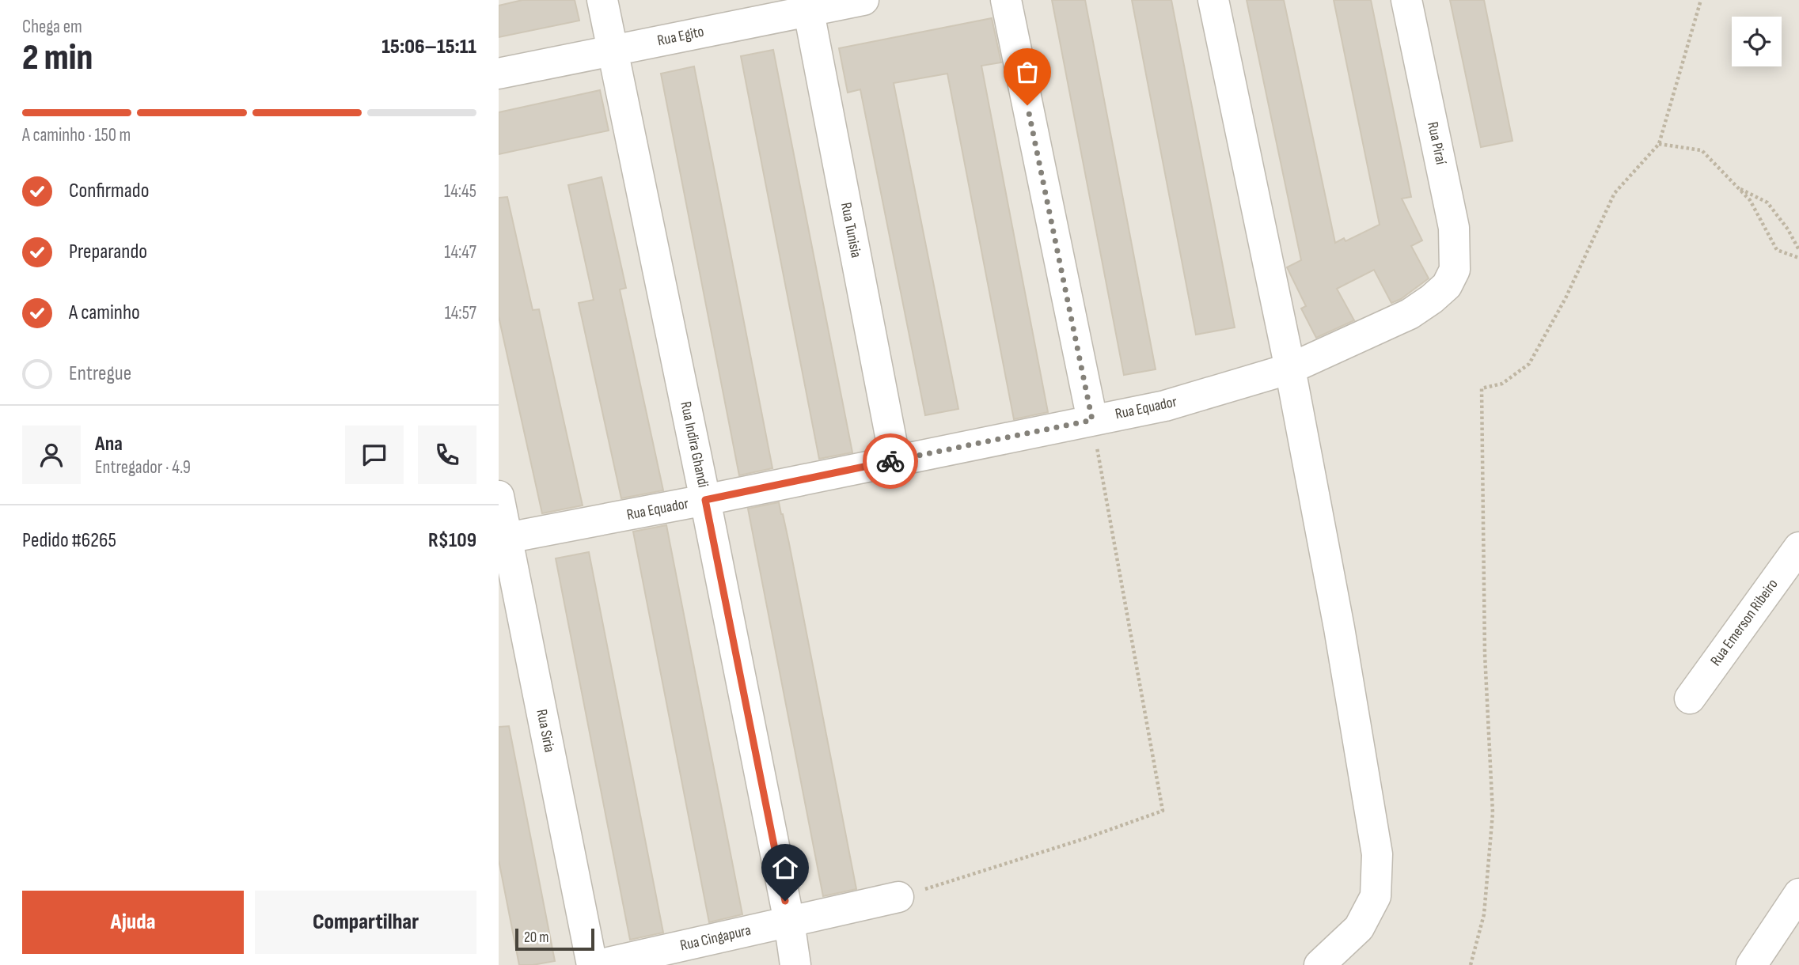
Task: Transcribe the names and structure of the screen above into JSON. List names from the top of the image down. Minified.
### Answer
{"streets":{"street":["Rua Egito","Rua Piraí","Rua Tunisia","Rua Equador","Rua Indira Ghandi","Rua Emerson Ribeiro","Rua Siria","Rua Cingapura"]},"crossings":[["Rua Egito","Rua Tunisia"],["Rua Egito","Rua Indira Ghandi"],["Rua Piraí","Rua Equador"],["Rua Tunisia","Rua Equador"],["Rua Equador","Rua Indira Ghandi"],["Rua Equador","Rua Siria"],["Rua Indira Ghandi","Rua Cingapura"]],"scale_bar":"20 m","page":{"heading":["2 min","Chega em","15:06–15:11"],"panel":["Ana","Entregador · 4.9","Pedido #6265","R$109"],"bar":"A caminho · 150 m","list":[["Confirmado","14:45"],["Preparando","14:47"],["A caminho","14:57"],"Entregue"],"buttons":["Ajuda","Compartilhar"],"scale":"20 m"}}
